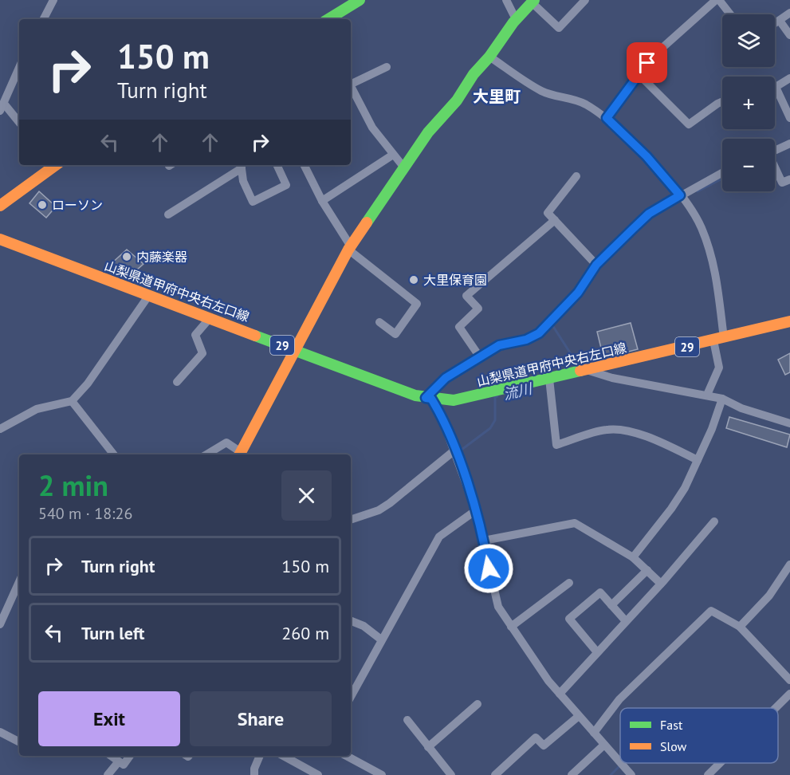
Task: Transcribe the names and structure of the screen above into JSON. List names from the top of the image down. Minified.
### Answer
{"streets":{"main road":["山梨県道甲府中央右左口線","29"]},"districts":["大里町"],"water":["流川"],"places":["ローソン","内藤楽器","大里保育園"],"legend":["Fast","Slow"],"page":{"map_buttons":["+","−"],"turn":["150 m","Turn right"],"heading":["2 min","540 m · 18:26"],"list":[{"name":"Turn right","value":"150 m"},{"name":"Turn left","value":"260 m"}],"buttons":["Exit","Share"]}}
